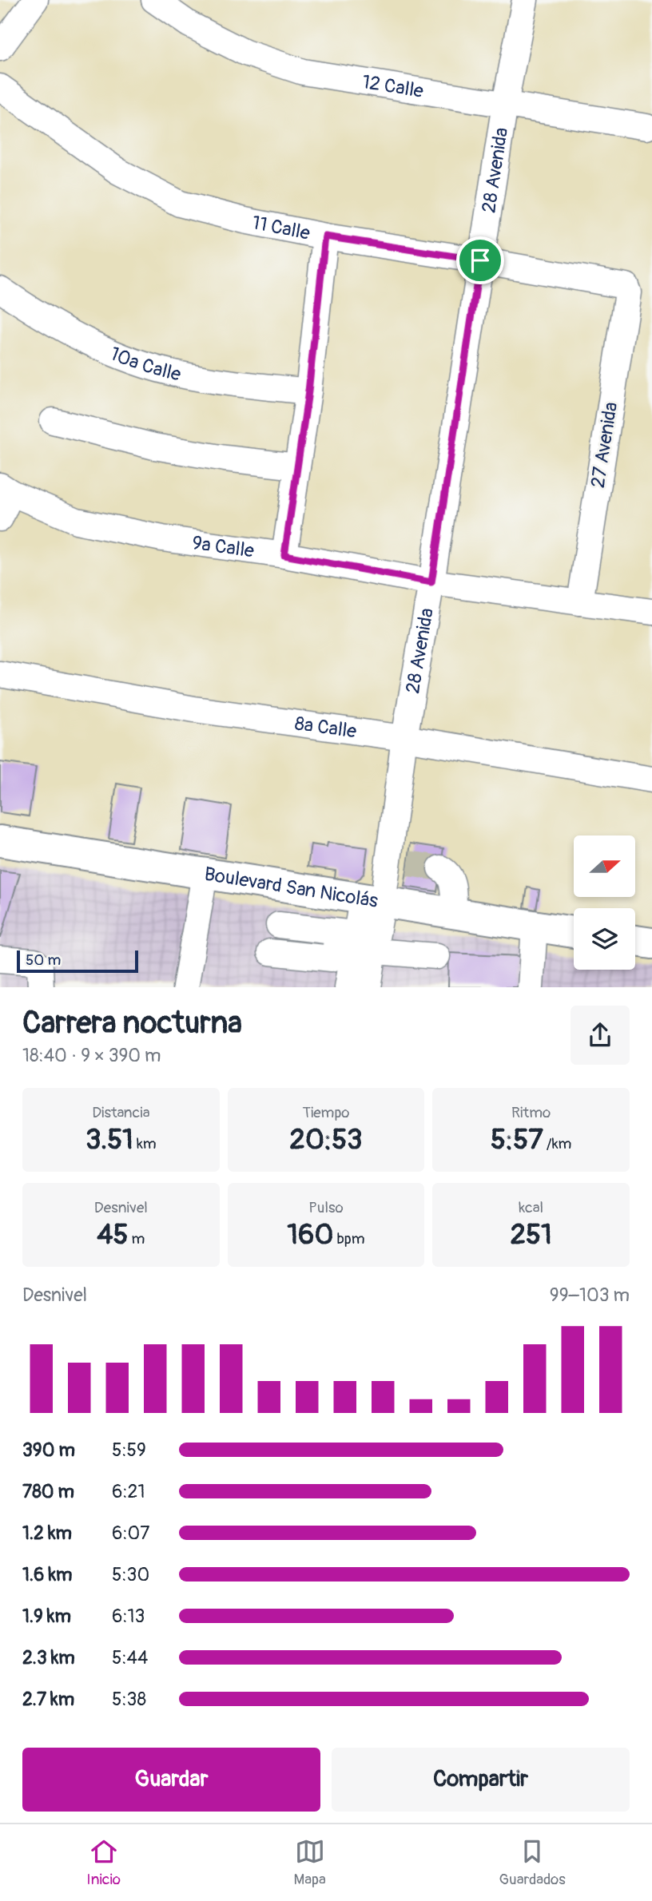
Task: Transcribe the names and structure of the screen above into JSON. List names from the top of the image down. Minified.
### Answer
{"streets":{"main road":["Boulevard San Nicolás"],"street":["12 Calle","28 Avenida","11 Calle","10a Calle","27 Avenida","9a Calle","8a Calle"]},"crossings":[["12 Calle","28 Avenida"],["28 Avenida","11 Calle"],["28 Avenida","9a Calle"],["28 Avenida","8a Calle"],["28 Avenida","Boulevard San Nicolás"],["11 Calle","27 Avenida"],["27 Avenida","9a Calle"]],"scale_bar":"50 m","north":"right","page":{"scale":"50 m","heading":["Carrera nocturna","18:40 · 9 × 390 m"],"stats":[["Distancia","3.51 km"],["Tiempo","20:53"],["Ritmo","5:57 /km"],["Desnivel","45 m"],["Pulso","160 bpm"],["kcal","251"]],"chart":["Desnivel","99–103 m"],"list":[{"name":"390 m","note":"5:59"},{"name":"780 m","note":"6:21"},{"name":"1.2 km","note":"6:07"},{"name":"1.6 km","note":"5:30"},{"name":"1.9 km","note":"6:13"},{"name":"2.3 km","note":"5:44"},{"name":"2.7 km","note":"5:38"}],"buttons":["Guardar","Compartir"],"tabs":["Inicio","Mapa","Guardados"]}}
